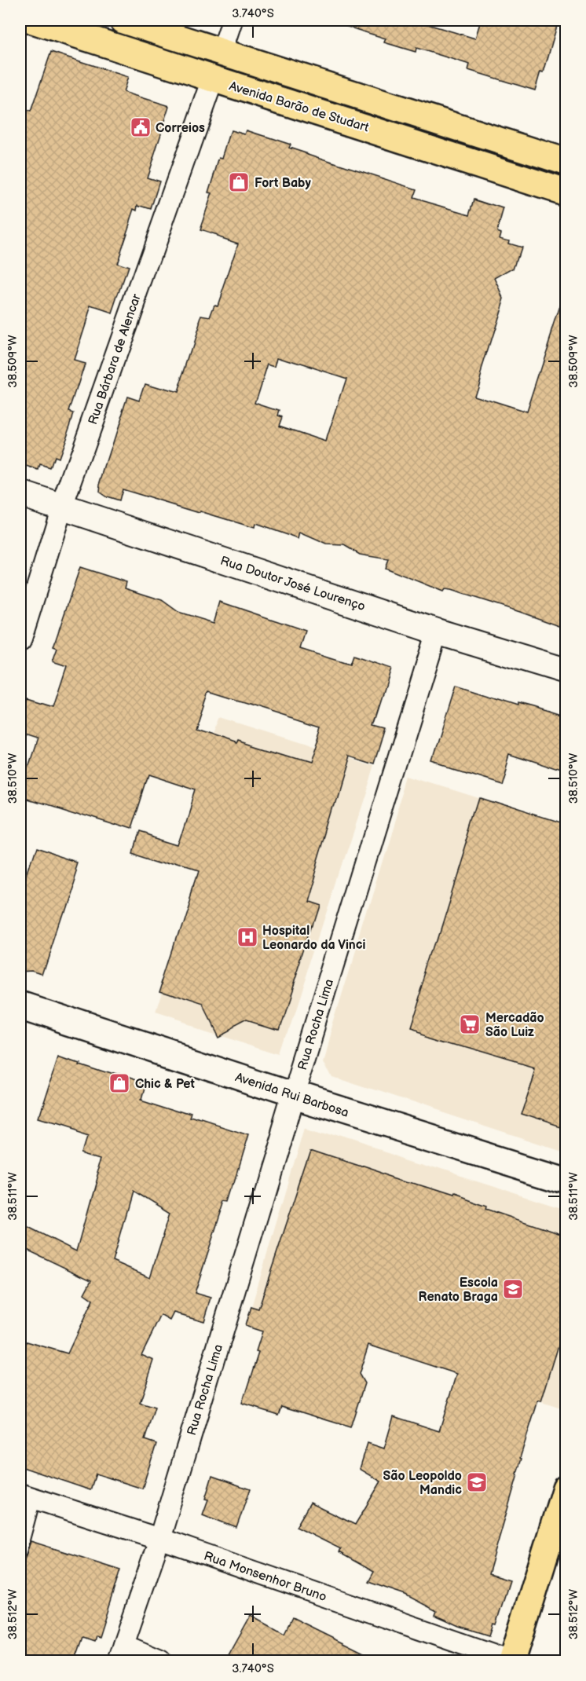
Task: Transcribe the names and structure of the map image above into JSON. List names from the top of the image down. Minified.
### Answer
{"streets":{"main road":["Avenida Barão de Studart","Avenida Rui Barbosa"],"street":["Rua Bárbara de Alencar","Rua Doutor José Lourenço","Rua Rocha Lima","Rua Monsenhor Bruno"]},"crossings":[["Avenida Barão de Studart","Rua Bárbara de Alencar"],["Rua Bárbara de Alencar","Rua Doutor José Lourenço"],["Rua Doutor José Lourenço","Rua Rocha Lima"],["Rua Rocha Lima","Avenida Rui Barbosa"],["Rua Rocha Lima","Rua Monsenhor Bruno"]],"places":{"public building":["Correios"],"shop":["Fort Baby","Chic & Pet"],"hospital":["Hospital Leonardo da Vinci"],"supermarket":["Mercadão São Luiz"],"school or university":["Escola Renato Braga","São Leopoldo Mandic"]},"coordinates":["3.740°S","38.509°W","38.510°W","38.511°W","38.512°W"]}
